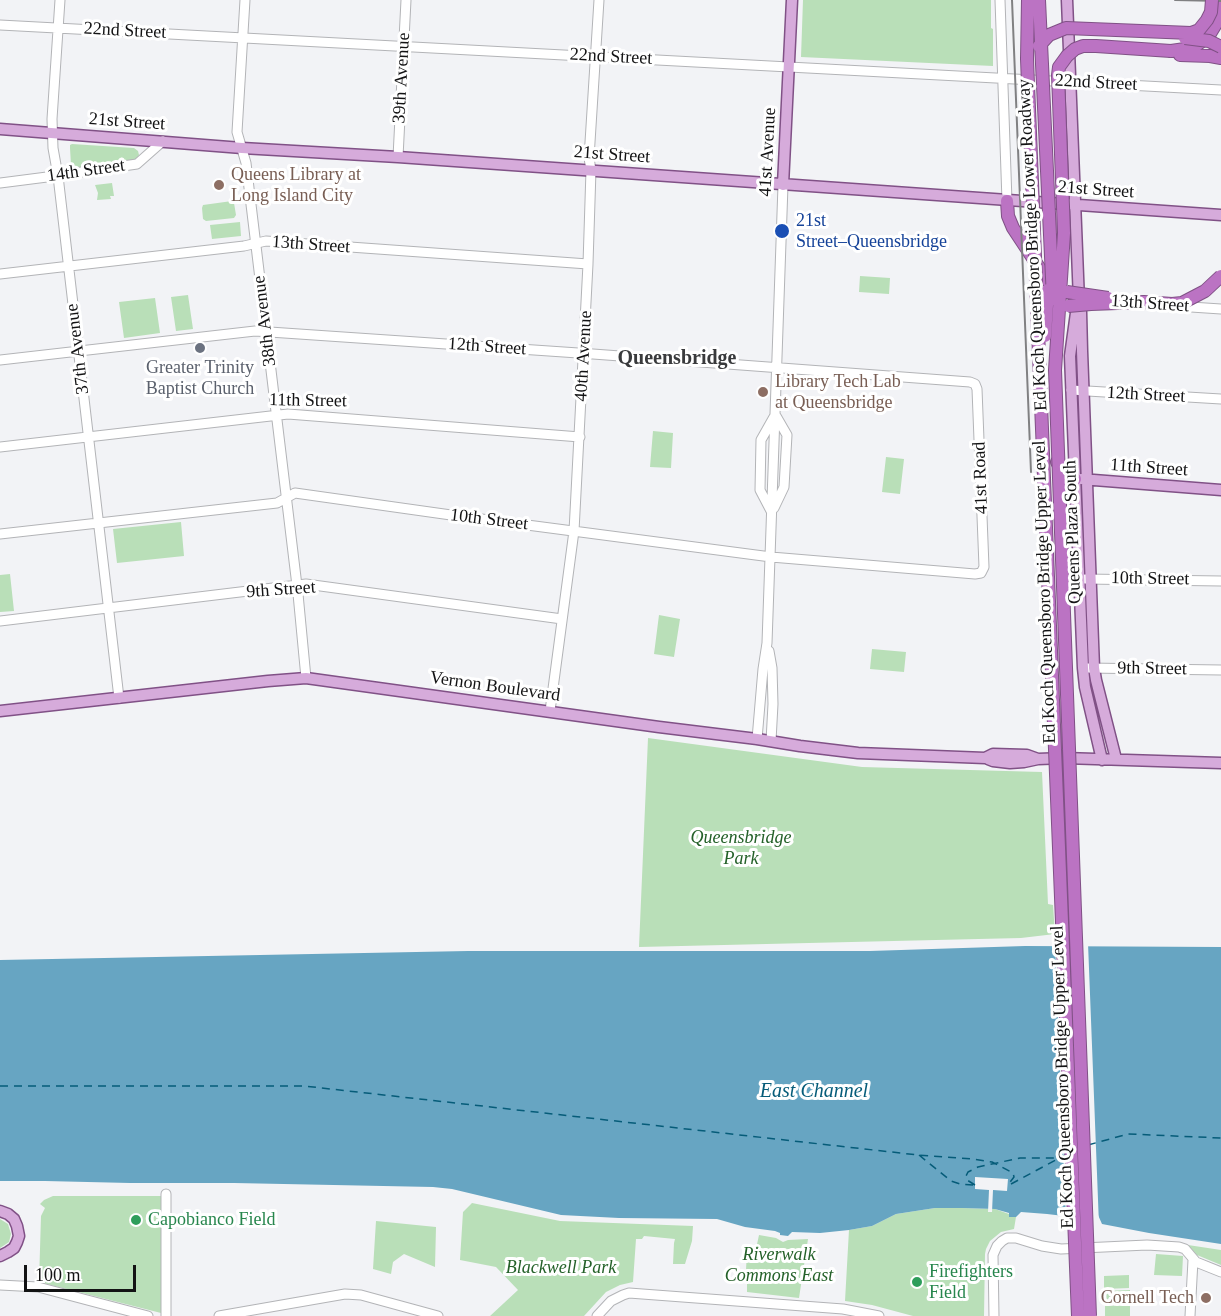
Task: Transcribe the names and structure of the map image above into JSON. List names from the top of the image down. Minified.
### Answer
{"streets":{"highway":["Ed Koch Queensboro Bridge Lower Roadway","Ed Koch Queensboro Bridge Upper Level"],"main road":["21st Street","41st Avenue","11th Street","Queens Plaza South","Vernon Boulevard"],"street":["22nd Street","39th Avenue","14th Street","13th Street","38th Avenue","12th Street","37th Avenue","40th Avenue","41st Road","10th Street","9th Street"]},"crossings":[["22nd Street","39th Avenue"],["22nd Street","41st Avenue"],["22nd Street","38th Avenue"],["22nd Street","37th Avenue"],["22nd Street","40th Avenue"],["22nd Street","Queens Plaza South"],["39th Avenue","21st Street"],["21st Street","41st Avenue"],["21st Street","14th Street"],["21st Street","38th Avenue"],["21st Street","37th Avenue"],["21st Street","40th Avenue"],["21st Street","Queens Plaza South"],["41st Avenue","12th Street"],["41st Avenue","10th Street"],["41st Avenue","Vernon Boulevard"],["14th Street","37th Avenue"],["13th Street","38th Avenue"],["13th Street","37th Avenue"],["13th Street","40th Avenue"],["13th Street","Queens Plaza South"],["Ed Koch Queensboro Bridge Lower Roadway","Ed Koch Queensboro Bridge Upper Level"],["38th Avenue","12th Street"],["38th Avenue","11th Street"],["38th Avenue","10th Street"],["38th Avenue","9th Street"],["38th Avenue","Vernon Boulevard"],["12th Street","37th Avenue"],["12th Street","40th Avenue"],["12th Street","41st Road"],["12th Street","Queens Plaza South"],["37th Avenue","11th Street"],["37th Avenue","10th Street"],["37th Avenue","9th Street"],["37th Avenue","Vernon Boulevard"],["40th Avenue","11th Street"],["40th Avenue","10th Street"],["40th Avenue","9th Street"],["40th Avenue","Vernon Boulevard"],["11th Street","Queens Plaza South"],["41st Road","10th Street"],["10th Street","Queens Plaza South"],["Queens Plaza South","9th Street"],["Queens Plaza South","Vernon Boulevard"]],"districts":["Queensbridge"],"water":["East Channel"],"parks":["Queensbridge Park","Riverwalk Commons East","Blackwell Park"],"places":["Queens Library at Long Island City","21st Street–Queensbridge","Greater Trinity Baptist Church","Library Tech Lab at Queensbridge","Capobianco Field","Firefighters Field","Cornell Tech"],"scale_bar":"100 m"}
